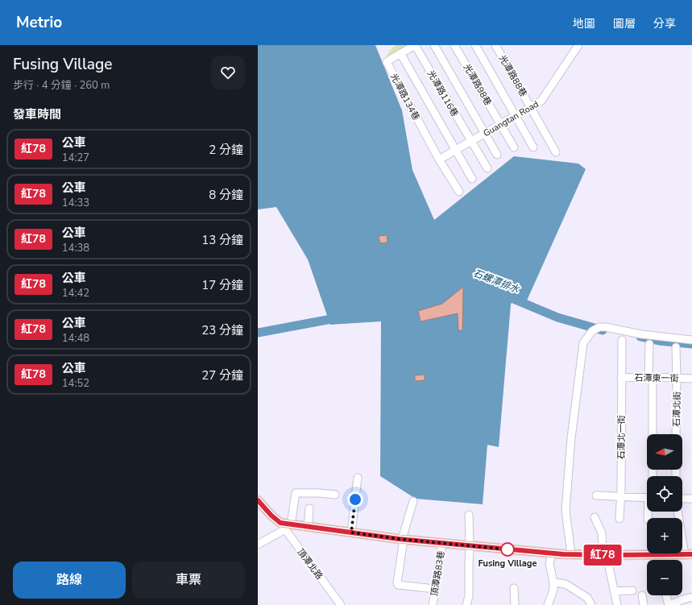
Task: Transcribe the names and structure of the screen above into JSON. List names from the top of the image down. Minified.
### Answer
{"streets":{"street":["光潭路88巷","光潭路98巷","光潭路116巷","光潭路134巷","Guangtan Road","石潭東一街","石潭北街","石潭北一街","頂潭北路","頂潭路83巷"]},"crossings":[["光潭路88巷","Guangtan Road"],["光潭路98巷","Guangtan Road"],["光潭路116巷","光潭路134巷"],["光潭路116巷","Guangtan Road"],["光潭路134巷","Guangtan Road"],["石潭東一街","石潭北街"],["石潭東一街","石潭北一街"]],"water":["石螺潭排水"],"places":["Fusing Village"],"lines":["bus line 紅78"],"north":"left","page":{"header":"Metrio","nav":["地圖","圖層","分享"],"heading":[["Fusing Village","步行 · 4 分鐘 · 260 m"],"發車時間"],"on_map":"紅78","list":[{"mark":"紅78","name":"公車","note":"14:27","value":"2 分鐘"},{"mark":"紅78","name":"公車","note":"14:33","value":"8 分鐘"},{"mark":"紅78","name":"公車","note":"14:38","value":"13 分鐘"},{"mark":"紅78","name":"公車","note":"14:42","value":"17 分鐘"},{"mark":"紅78","name":"公車","note":"14:48","value":"23 分鐘"},{"mark":"紅78","name":"公車","note":"14:52","value":"27 分鐘"}],"map_buttons":["+","−"],"buttons":["路線","車票"]}}
